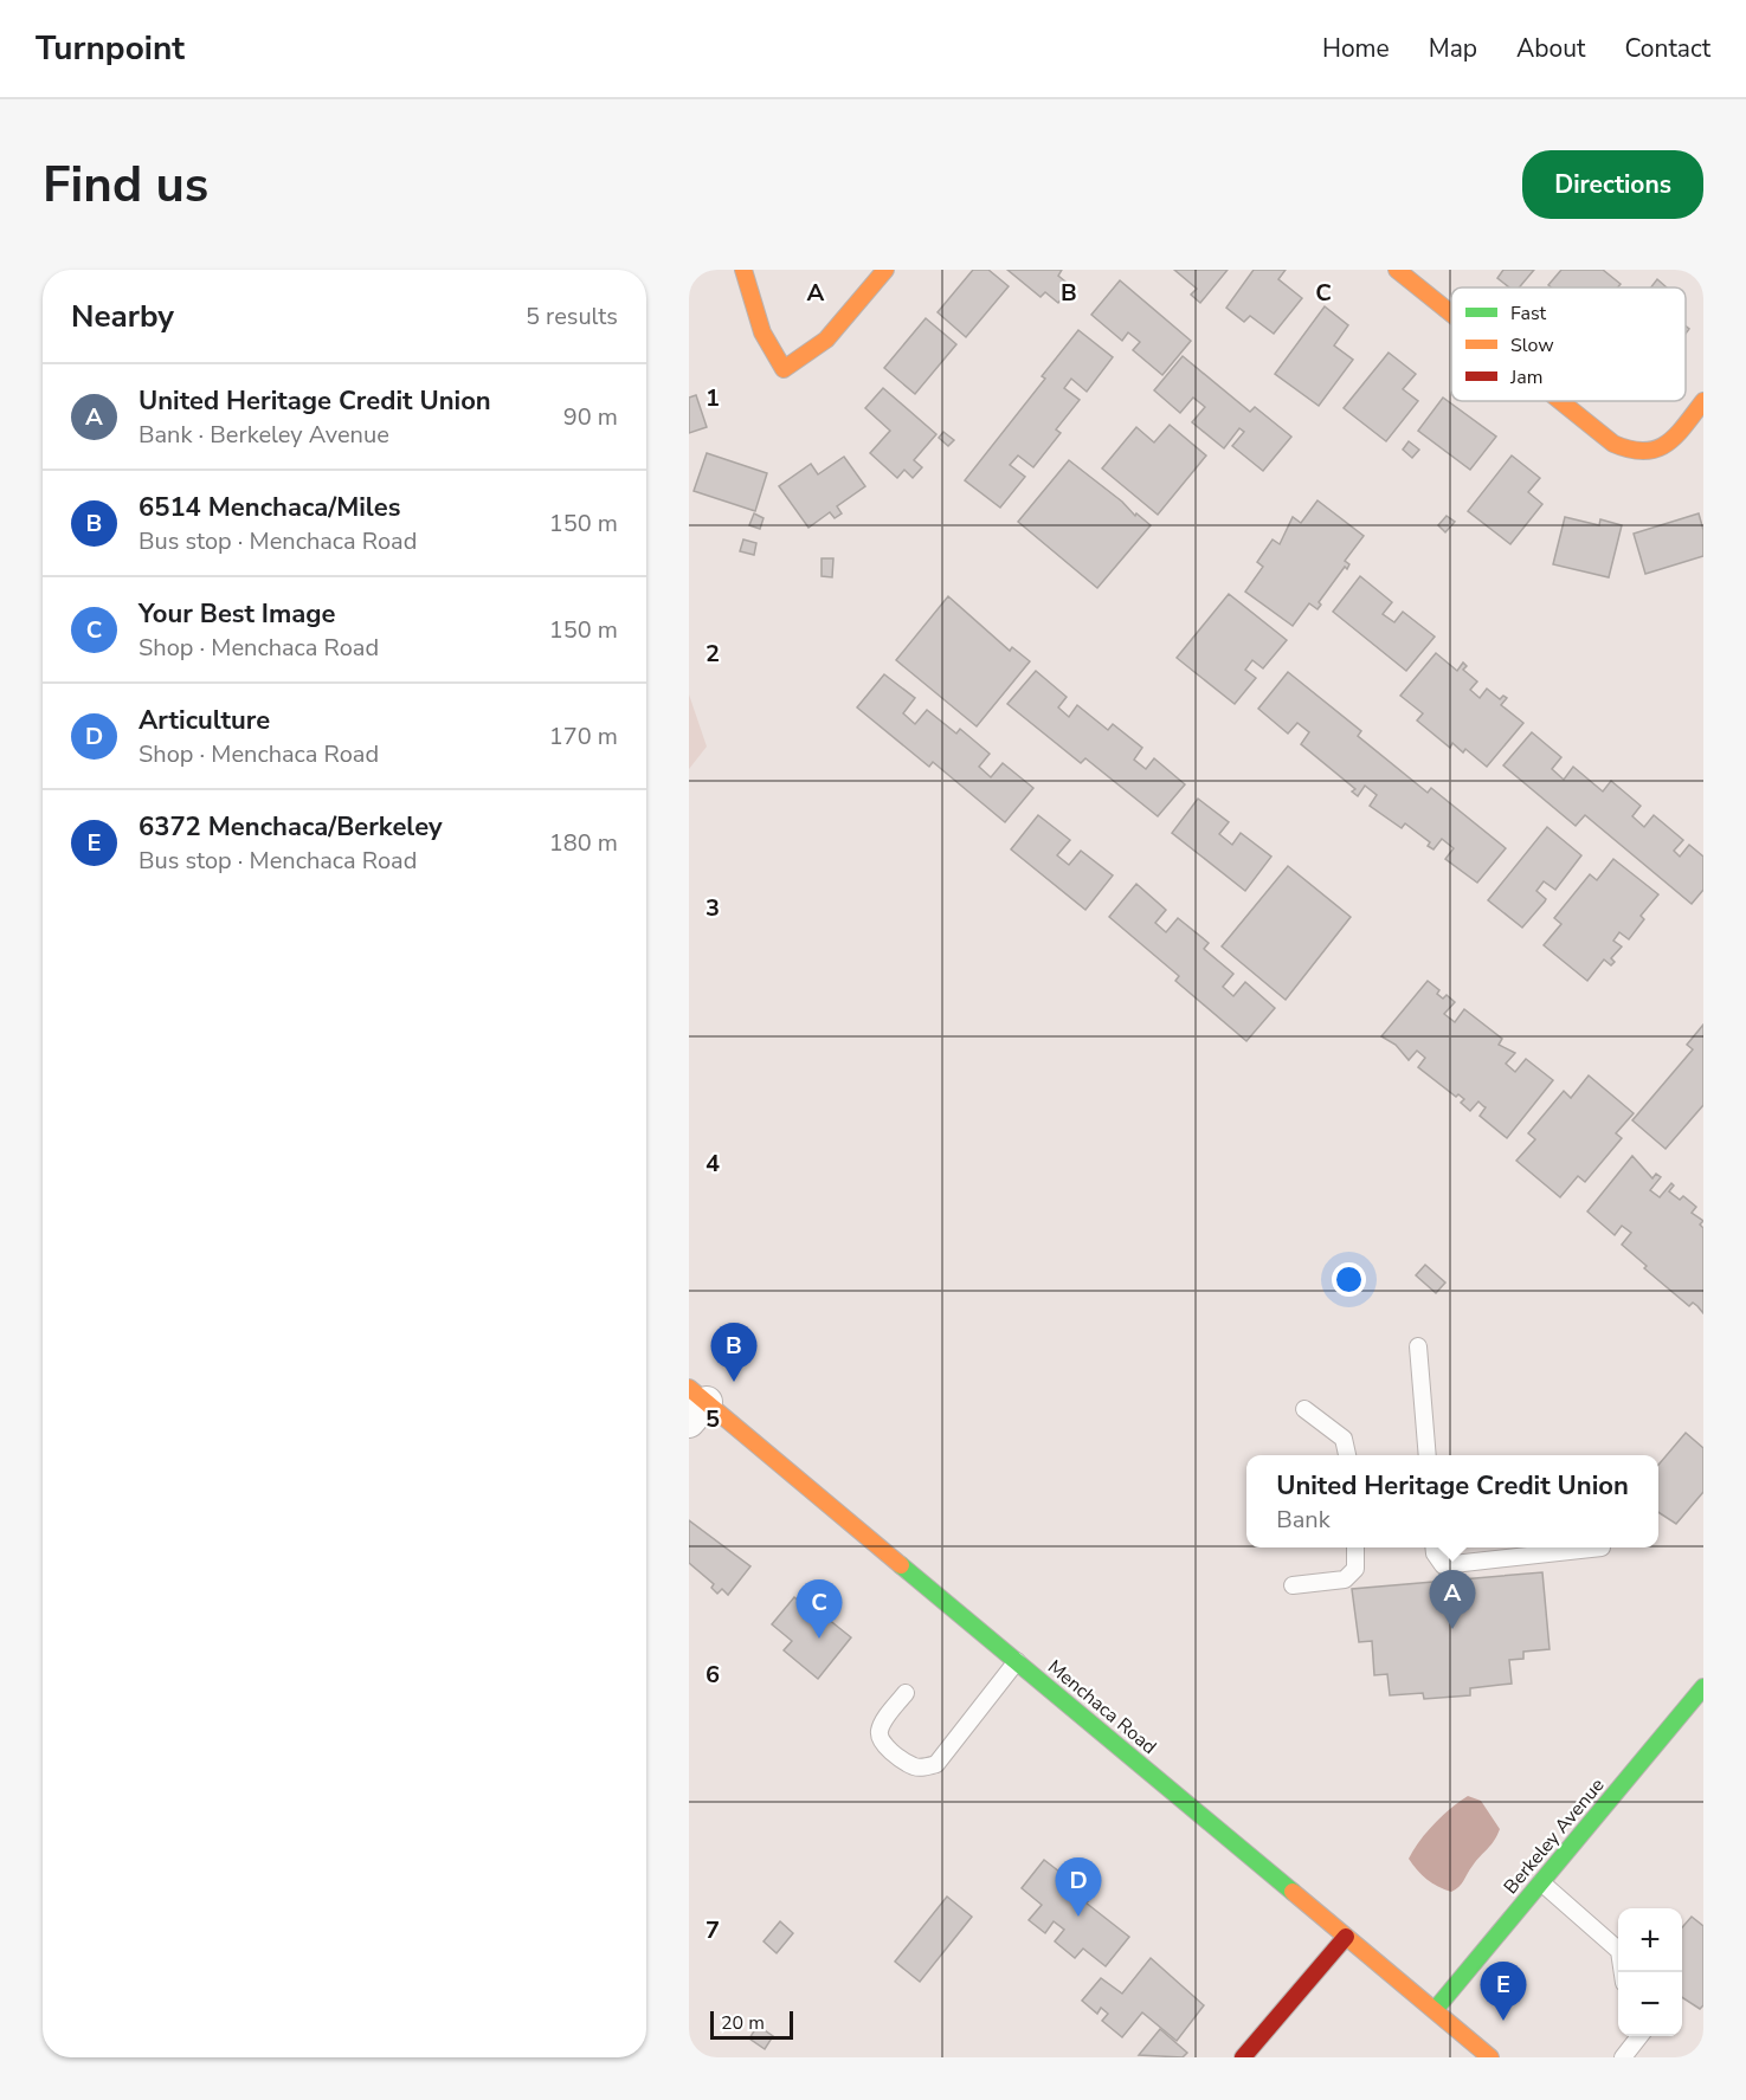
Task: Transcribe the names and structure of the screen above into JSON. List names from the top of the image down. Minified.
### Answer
{"streets":{"street":["Menchaca Road","Berkeley Avenue"]},"crossings":[["Menchaca Road","Berkeley Avenue"]],"legend":["Fast","Slow","Jam"],"scale_bar":"20 m","page":{"header":"Turnpoint","nav":["Home","Map","About","Contact"],"buttons":"Directions","title":"Find us","heading":["Nearby","5 results"],"list":[{"mark":"A","name":"United Heritage Credit Union","note":"Bank · Berkeley Avenue","value":"90 m"},{"mark":"B","name":"6514 Menchaca/Miles","note":"Bus stop · Menchaca Road","value":"150 m"},{"mark":"C","name":"Your Best Image","note":"Shop · Menchaca Road","value":"150 m"},{"mark":"D","name":"Articulture","note":"Shop · Menchaca Road","value":"170 m"},{"mark":"E","name":"6372 Menchaca/Berkeley","note":"Bus stop · Menchaca Road","value":"180 m"}],"pins":["B","A","C","D","E"],"popup":["United Heritage Credit Union","Bank"],"map_buttons":["+","−"],"scale":"20 m"},"grid":{"columns":["A","B","C"],"rows":["1","2","3","4","5","6","7"]}}
